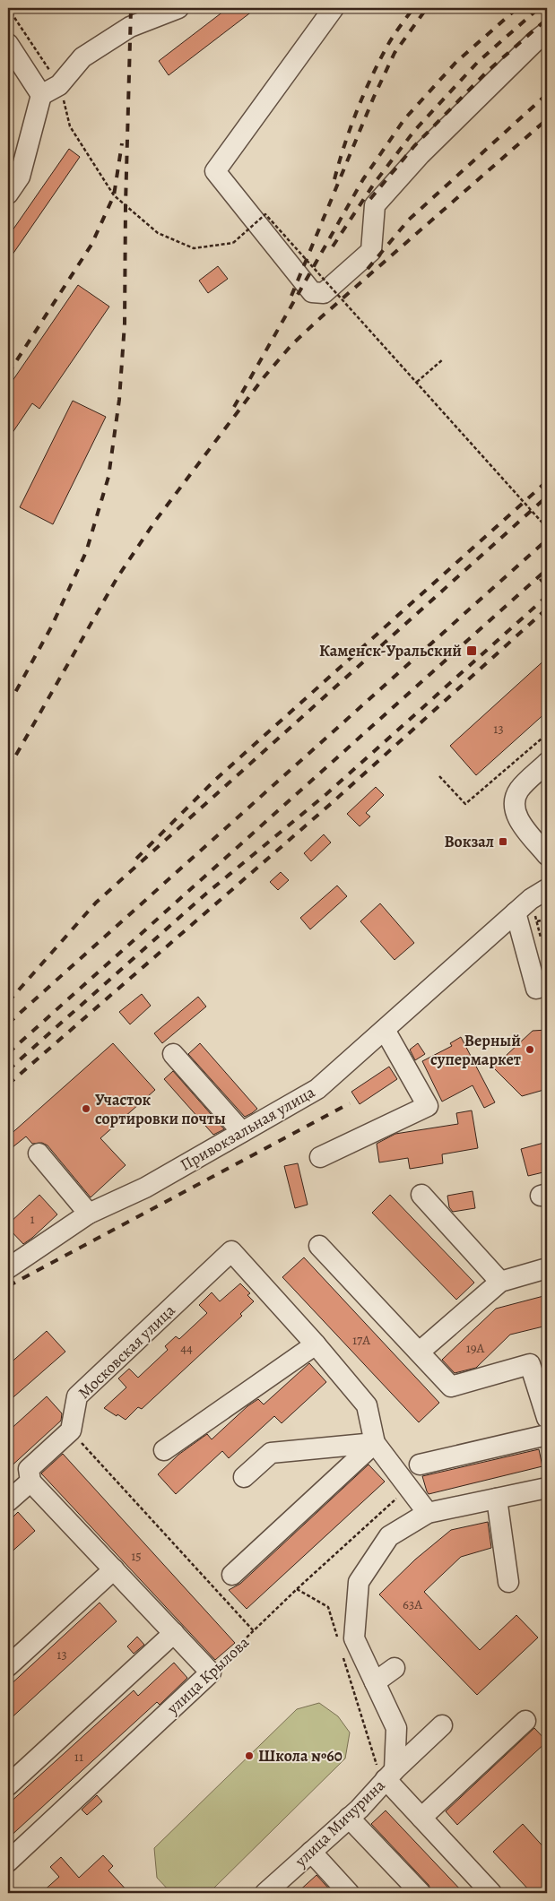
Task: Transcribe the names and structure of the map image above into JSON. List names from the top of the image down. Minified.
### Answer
{"streets":{"street":["Привокзальная улица","Московская улица","улица Крылова","улица Мичурина"]},"places":{"transit":["Каменск-Уральский","Вокзал"],"other":["Верный супермаркет","Участок сортировки почты","Школа №60"]},"house_numbers":["13","1","17А","44","19А","15","63А","13","11"]}
